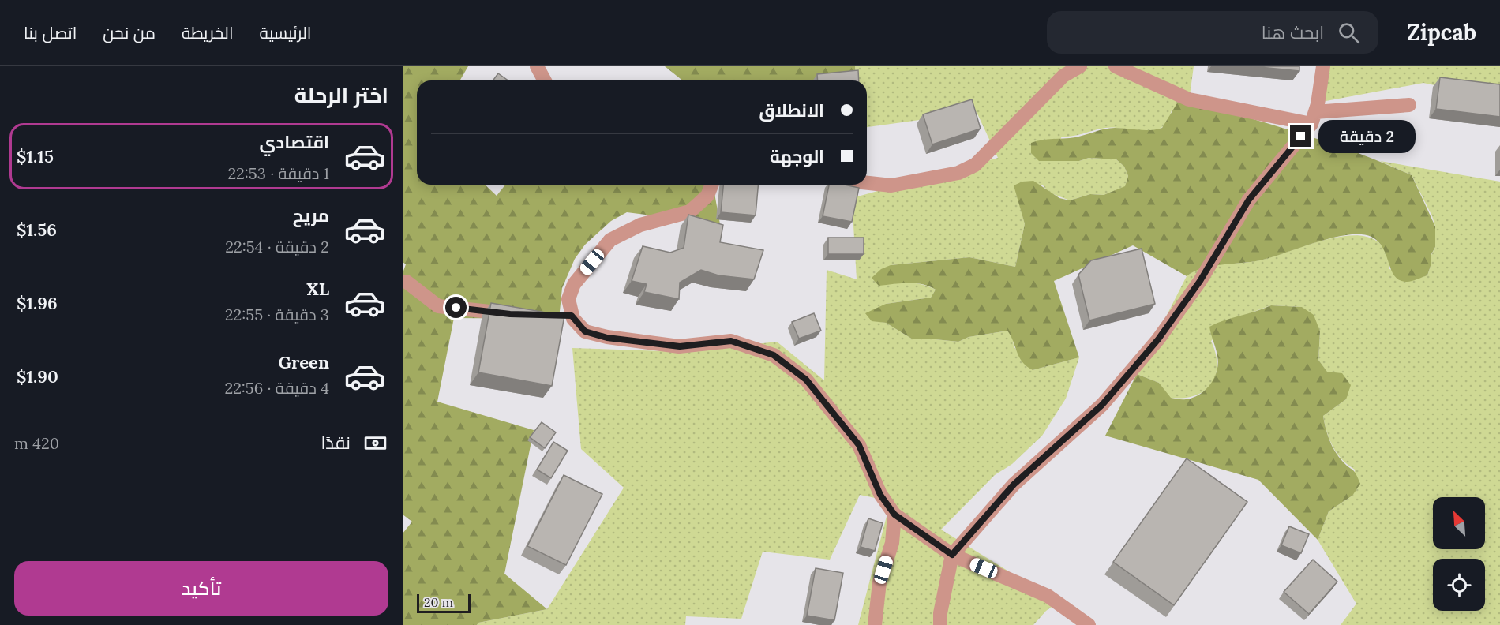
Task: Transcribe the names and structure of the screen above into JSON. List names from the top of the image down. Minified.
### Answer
{"scale_bar":"20 m","north":"top left","page":{"header":"Zipcab","search":"ابحث هنا","nav":["الرئيسية","الخريطة","من نحن","اتصل بنا"],"heading":"اختر الرحلة","banner":["الانطلاق","الوجهة"],"bubble":"2 دقيقة","list":[{"name":"اقتصادي","note":"1 دقيقة · 22:53","value":"$1.15"},{"name":"مريح","note":"2 دقيقة · 22:54","value":"$1.56"},{"name":"XL","note":"3 دقيقة · 22:55","value":"$1.96"},{"name":"Green","note":"4 دقيقة · 22:56","value":"$1.90"}],"pay":["نقدًا","420 m"],"buttons":"تأكيد","scale":"20 m"}}
